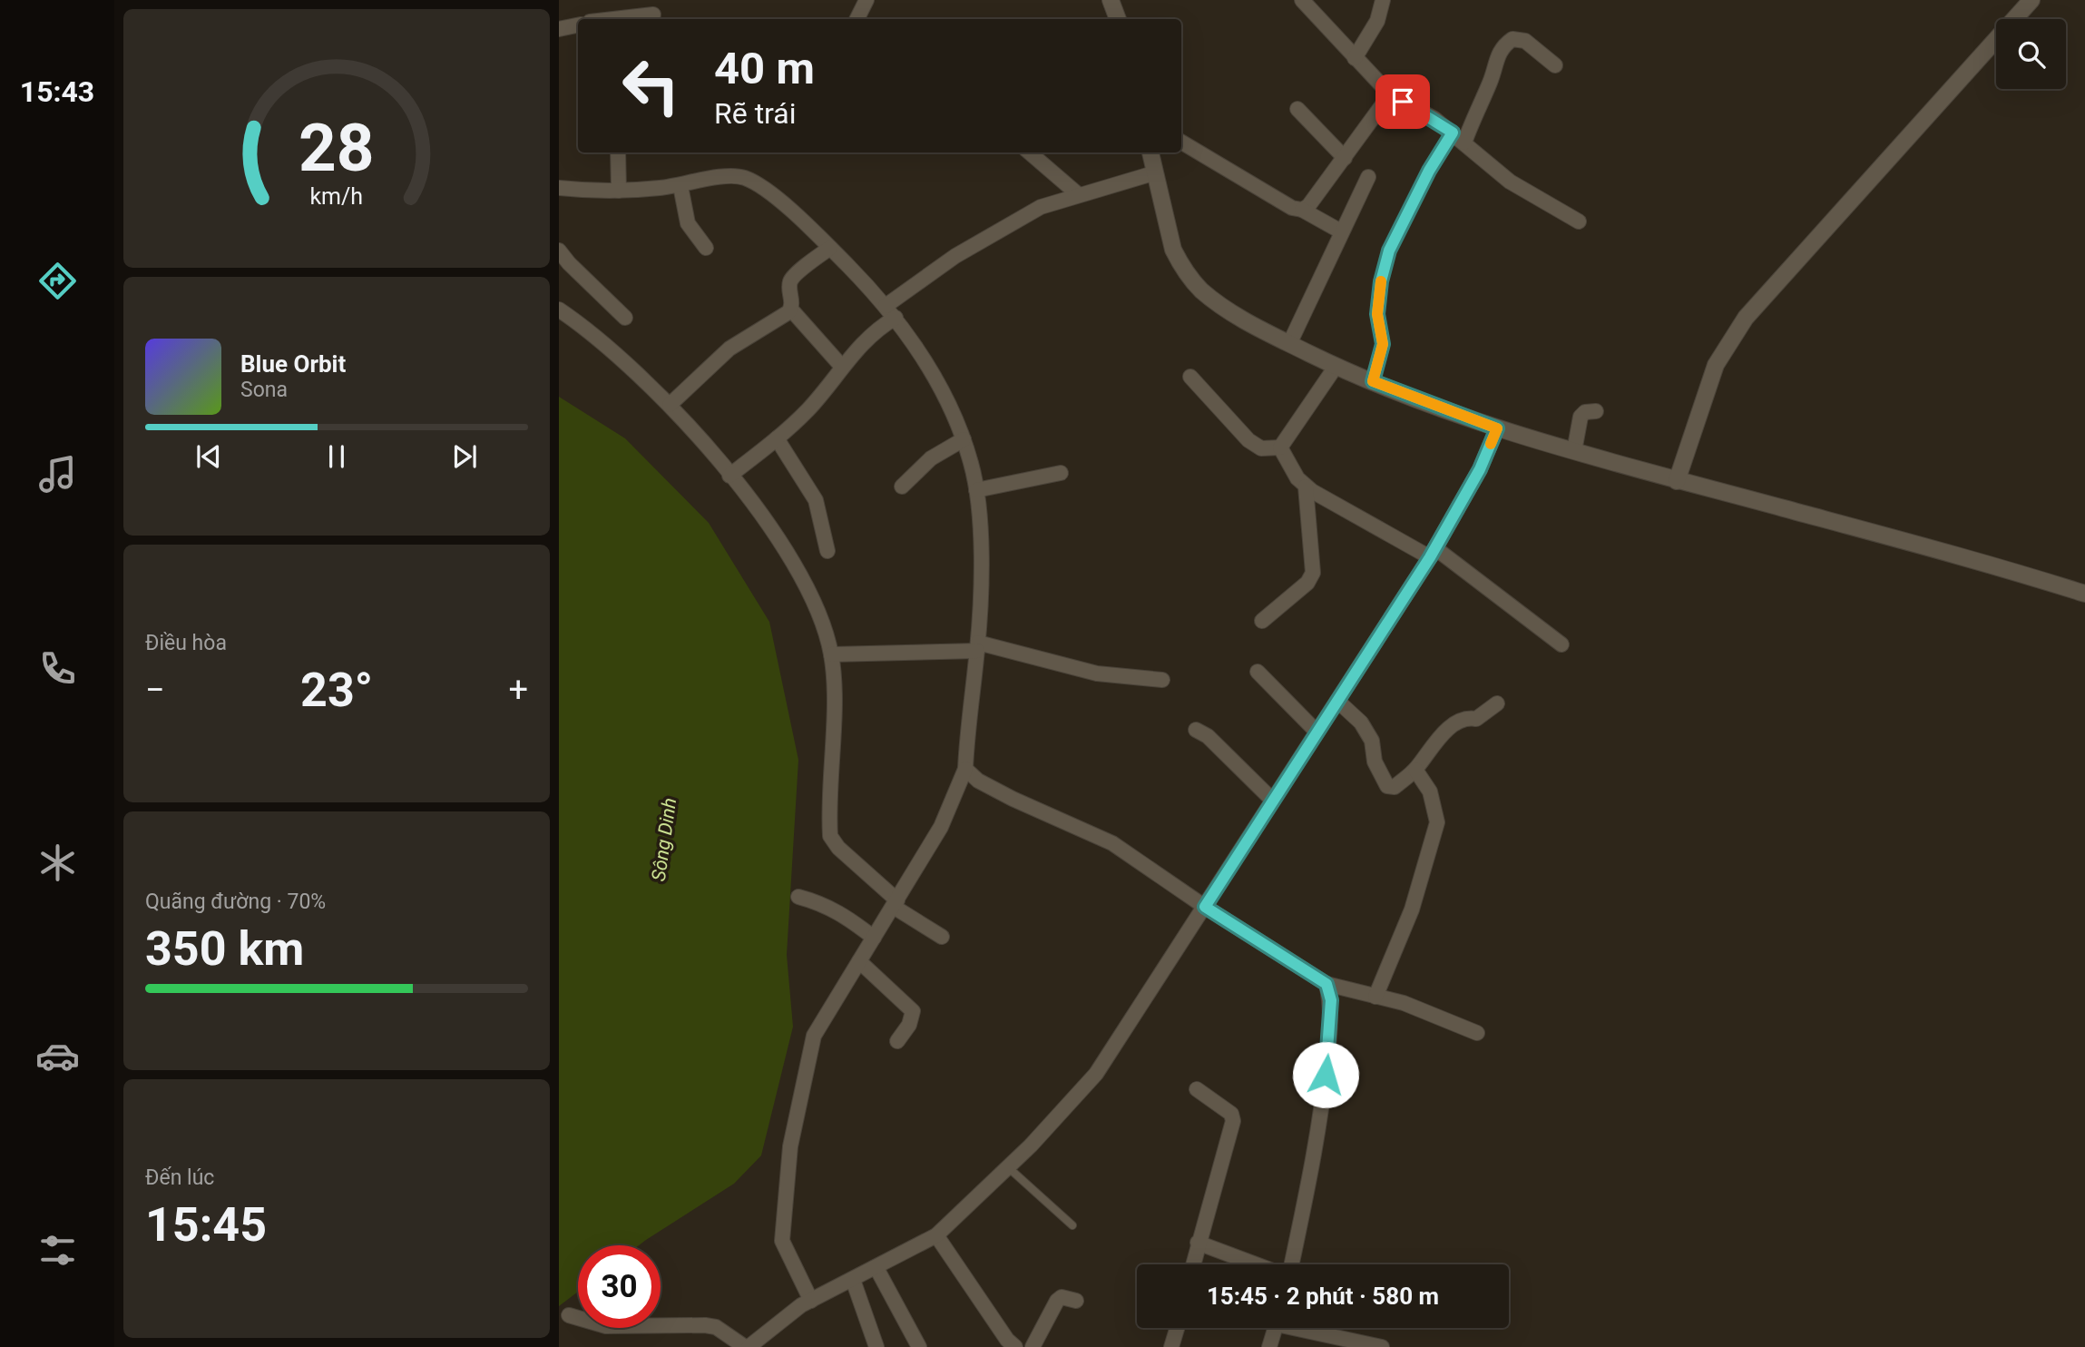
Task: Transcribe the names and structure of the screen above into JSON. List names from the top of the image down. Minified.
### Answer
{"water":["Sông Dinh"],"page":{"tabs":"15:43","turn":["40 m","Rẽ trái"],"song":["Blue Orbit","Sona"],"tile":["Điều hòa",["Quãng đường · 70%","350 km"],["Đến lúc","15:45"]],"heat":["−","23°","+"],"limit":"30","trip":"15:45 · 2 phút · 580 m","gauge":["28","km/h"]}}
